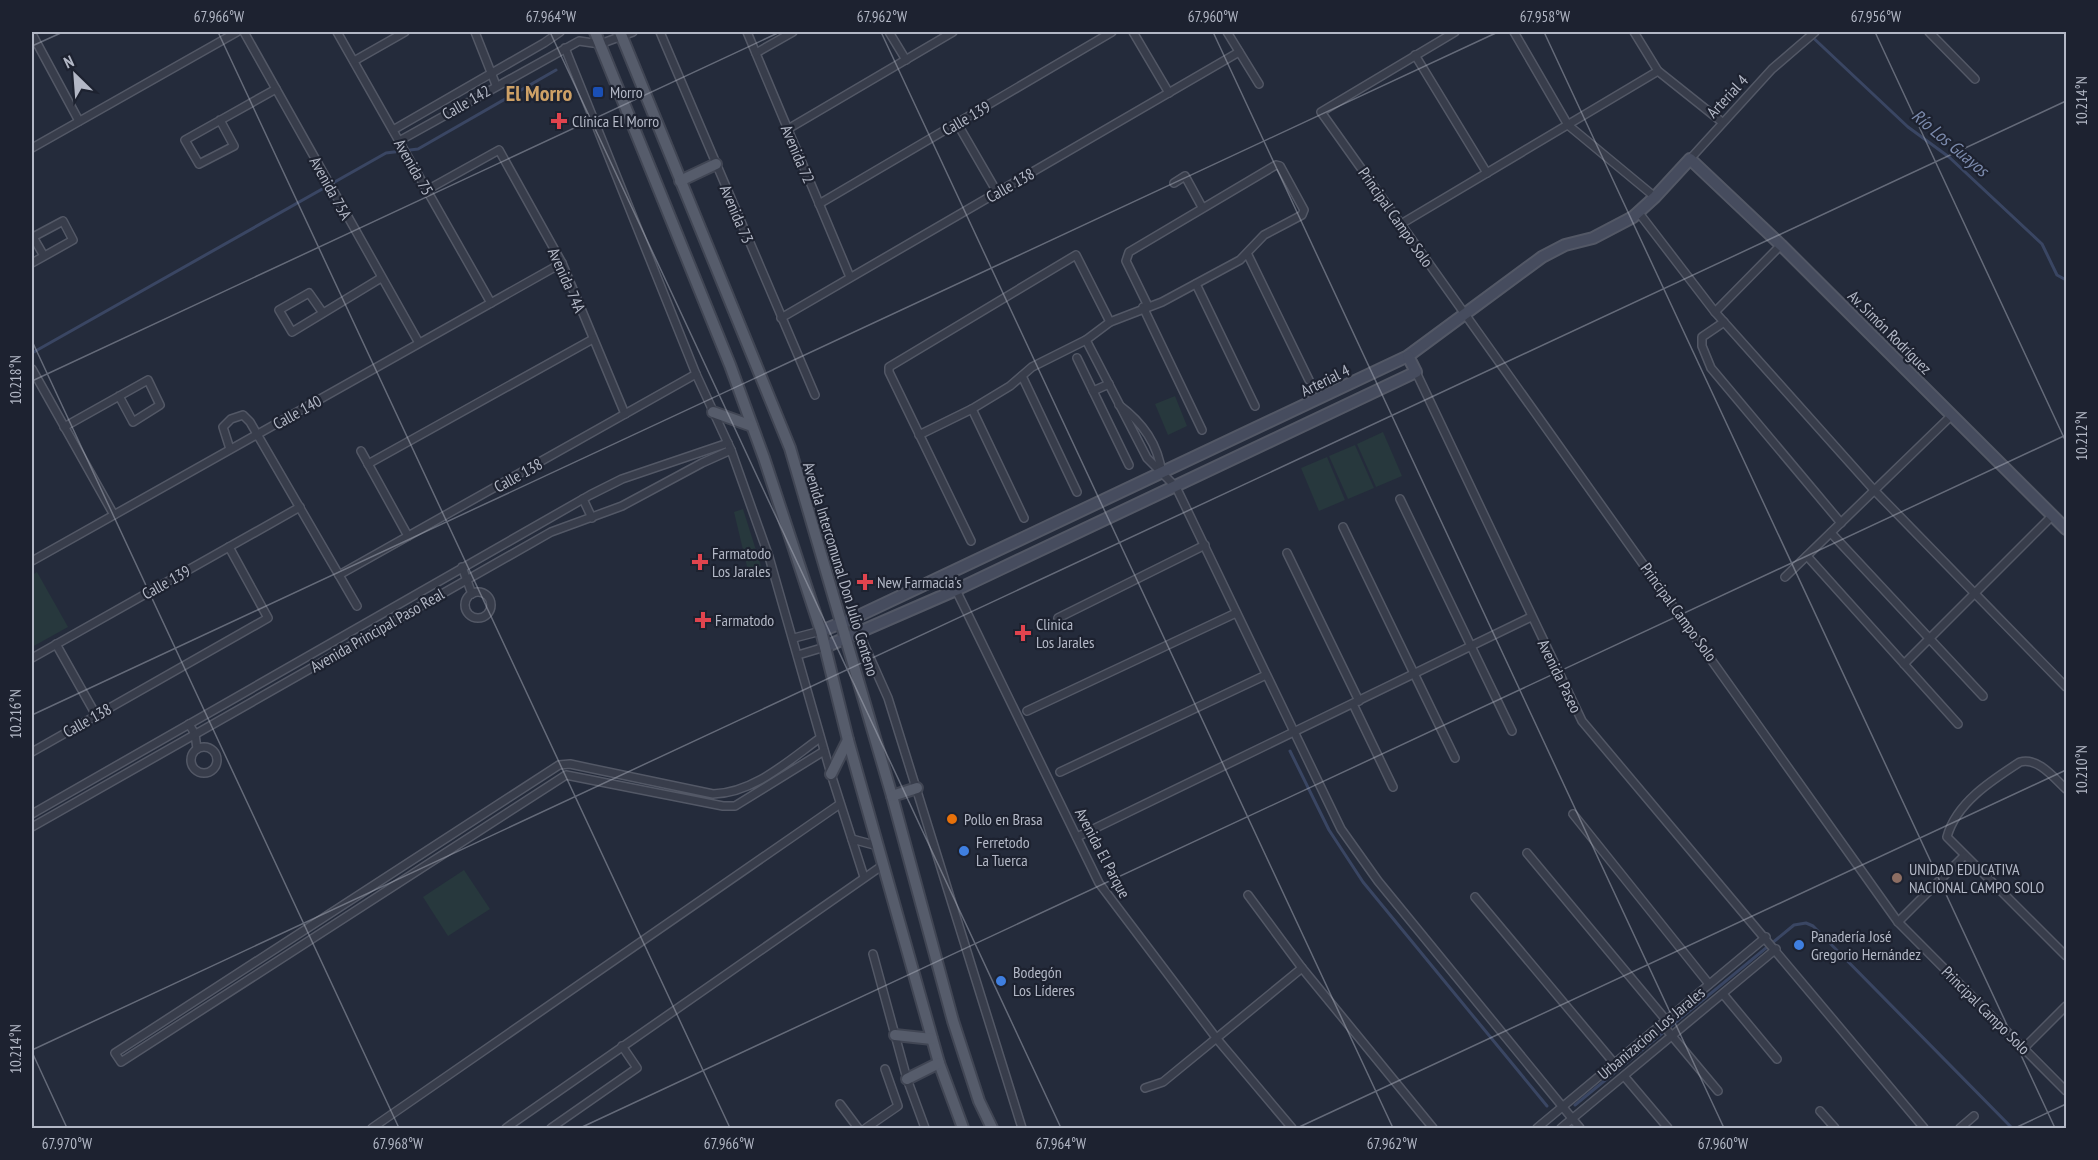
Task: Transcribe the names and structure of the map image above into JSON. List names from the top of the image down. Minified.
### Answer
{"streets":{"main road":["Avenida Intercomunal Don Julio Centeno"],"street":["Arterial 4","Calle 142","Calle 139","Avenida 72","Avenida 75","Calle 138","Avenida 75A","Avenida 73","Principal Campo Solo","Avenida 74A","Av. Simón Rodríguez","Calle 140","Avenida Principal Paso Real","Avenida Paseo","Avenida El Parque","Urbanizacion Los Jarales"]},"crossings":[["Arterial 4","Principal Campo Solo"],["Arterial 4","Av. Simón Rodríguez"],["Arterial 4","Avenida Intercomunal Don Julio Centeno"],["Arterial 4","Avenida Paseo"],["Arterial 4","Avenida El Parque"],["Calle 142","Avenida 75"],["Calle 142","Avenida Intercomunal Don Julio Centeno"],["Calle 139","Avenida 72"],["Calle 139","Calle 138"],["Avenida 72","Calle 138"],["Avenida 75","Avenida 74A"],["Avenida 75","Calle 140"],["Calle 138","Avenida 73"],["Calle 138","Avenida 74A"],["Avenida 75A","Calle 140"],["Avenida 74A","Calle 140"],["Avenida Paseo","Urbanizacion Los Jarales"]],"districts":["El Morro"],"water":["Río Los Guayos"],"places":{"transit":["Morro"],"health":["Clínica El Morro","Farmatodo Los Jarales","New Farmacia's","Farmatodo","Clinica Los Jarales"],"other":["Pollo en Brasa","Ferretodo La Tuerca","UNIDAD EDUCATIVA NACIONAL CAMPO SOLO","Panadería José Gregorio Hernández","Bodegón Los Líderes"]},"north":"top left","coordinates":["67.966°W","67.964°W","67.962°W","67.960°W","67.958°W","67.956°W","10.214°N","10.218°N","10.212°N","10.216°N","10.210°N","67.970°W","67.968°W"]}
